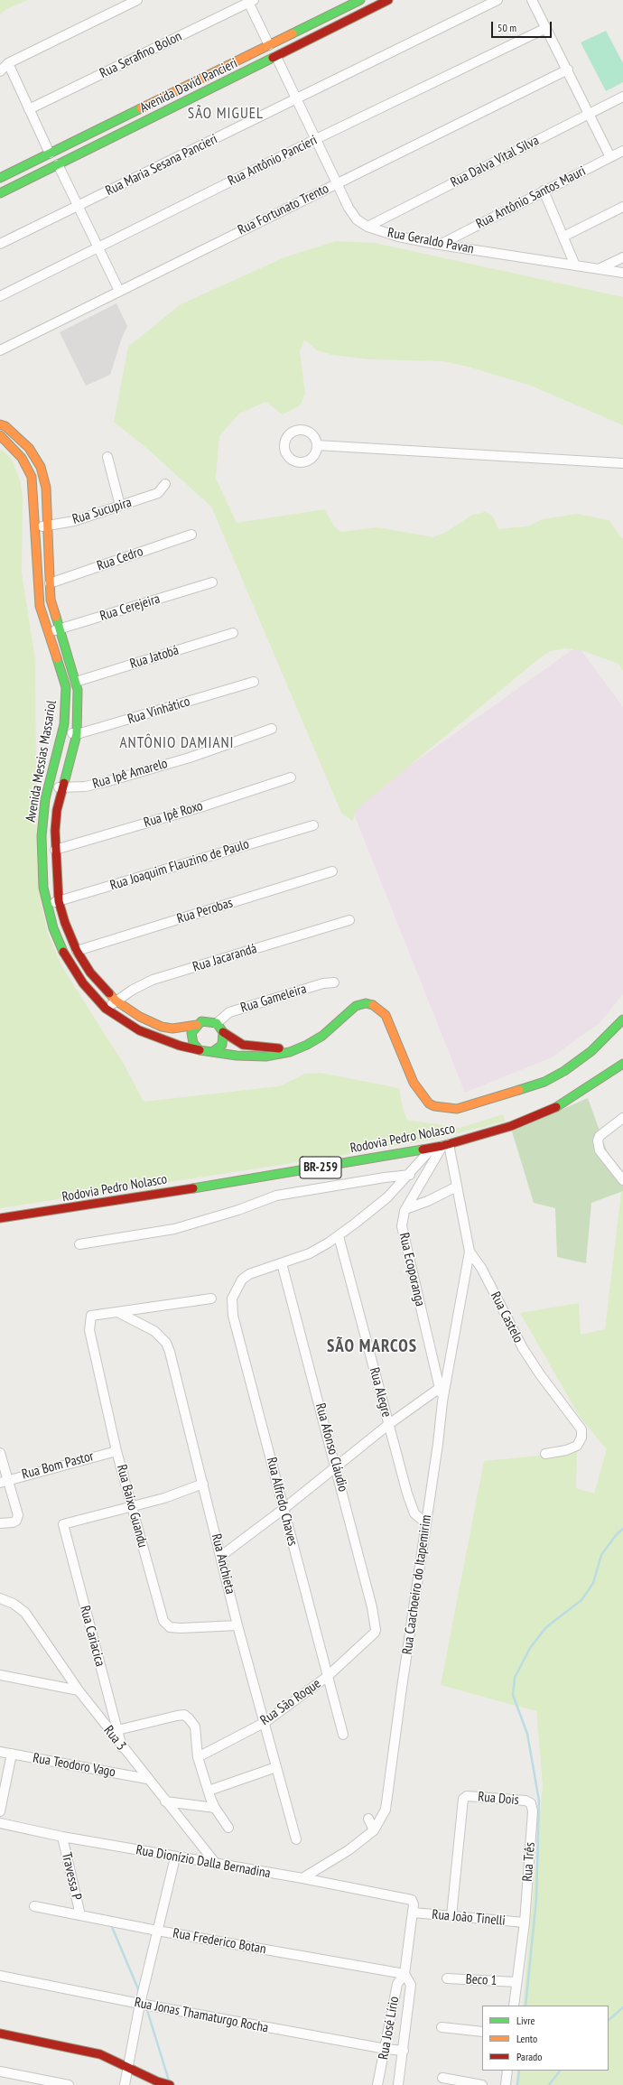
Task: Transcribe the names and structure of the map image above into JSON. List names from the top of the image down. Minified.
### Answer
{"streets":{"main road":["Avenida David Pancieri","Avenida Messias Massariol","Rodovia Pedro Nolasco","BR-259"],"street":["Rua Serafino Bolon","Rua Antônio Pancieri","Rua Dalva Vital Silva","Rua Maria Sesana Pancieri","Rua Antônio Santos Mauri","Rua Fortunato Trento","Rua Geraldo Pavan","Rua Sucupira","Rua Cedro","Rua Cerejeira","Rua Jatobá","Rua Vinhático","Rua Ipê Amarelo","Rua Ipê Roxo","Rua Joaquim Flauzino de Paulo","Rua Perobas","Rua Jacarandá","Rua Gameleira","Rua Ecoporanga","Rua Castelo","Rua Alegre","Rua Afonso Cláudio","Rua Bom Pastor","Rua Alfredo Chaves","Rua Baixo Guandu","Rua Anchieta","Rua Caachoeiro do Itapemirim","Rua Cariacica","Rua São Roque","Rua 3","Rua Teodoro Vago","Rua Dois","Rua Dionízio Dalla Bernadina","Rua Três","Travessa P","Rua João Tinelli","Rua Frederico Botan","Beco 1","Rua Jonas Thamaturgo Rocha","Rua José Lírio"]},"crossings":[["Avenida David Pancieri","Rua Geraldo Pavan"],["Rua Antônio Pancieri","Rua Geraldo Pavan"],["Rua Dalva Vital Silva","Rua Geraldo Pavan"],["Rua Maria Sesana Pancieri","Rua Geraldo Pavan"],["Rua Antônio Santos Mauri","Rua Geraldo Pavan"],["Rua Fortunato Trento","Rua Geraldo Pavan"],["Rua Sucupira","Avenida Messias Massariol"],["Rua Cedro","Avenida Messias Massariol"],["Rua Cerejeira","Avenida Messias Massariol"],["Rua Jatobá","Avenida Messias Massariol"],["Rua Vinhático","Avenida Messias Massariol"],["Avenida Messias Massariol","Rua Ipê Amarelo"],["Avenida Messias Massariol","Rua Ipê Roxo"],["Avenida Messias Massariol","Rua Joaquim Flauzino de Paulo"],["Avenida Messias Massariol","Rua Perobas"],["Avenida Messias Massariol","Rua Jacarandá"],["Avenida Messias Massariol","Rua Gameleira"],["Rodovia Pedro Nolasco","Rua Ecoporanga"],["Rodovia Pedro Nolasco","Rua Castelo"],["Rua Ecoporanga","Rua Castelo"],["Rua Ecoporanga","Rua Caachoeiro do Itapemirim"],["Rua Castelo","Rua Caachoeiro do Itapemirim"],["Rua Alegre","Rua Caachoeiro do Itapemirim"],["Rua Afonso Cláudio","Rua Alfredo Chaves"],["Rua Afonso Cláudio","Rua São Roque"],["Rua Bom Pastor","Rua Baixo Guandu"],["Rua Alfredo Chaves","Rua São Roque"],["Rua Baixo Guandu","Rua Anchieta"],["Rua Baixo Guandu","Rua Cariacica"],["Rua Anchieta","Rua São Roque"],["Rua Caachoeiro do Itapemirim","Rua Dionízio Dalla Bernadina"],["Rua Cariacica","Rua 3"],["Rua 3","Rua Teodoro Vago"],["Rua 3","Rua Dionízio Dalla Bernadina"],["Rua Dois","Rua Três"],["Rua Dois","Rua João Tinelli"],["Rua Dionízio Dalla Bernadina","Travessa P"],["Rua Dionízio Dalla Bernadina","Rua José Lírio"],["Rua Três","Rua João Tinelli"],["Rua Três","Beco 1"],["Travessa P","Rua Frederico Botan"],["Rua João Tinelli","Rua José Lírio"],["Rua Frederico Botan","Rua José Lírio"],["Rua Jonas Thamaturgo Rocha","Rua José Lírio"]],"districts":["SÃO MIGUEL","ANTÔNIO DAMIANI","SÃO MARCOS"],"legend":["Livre","Lento","Parado"],"scale_bar":"50 m"}
